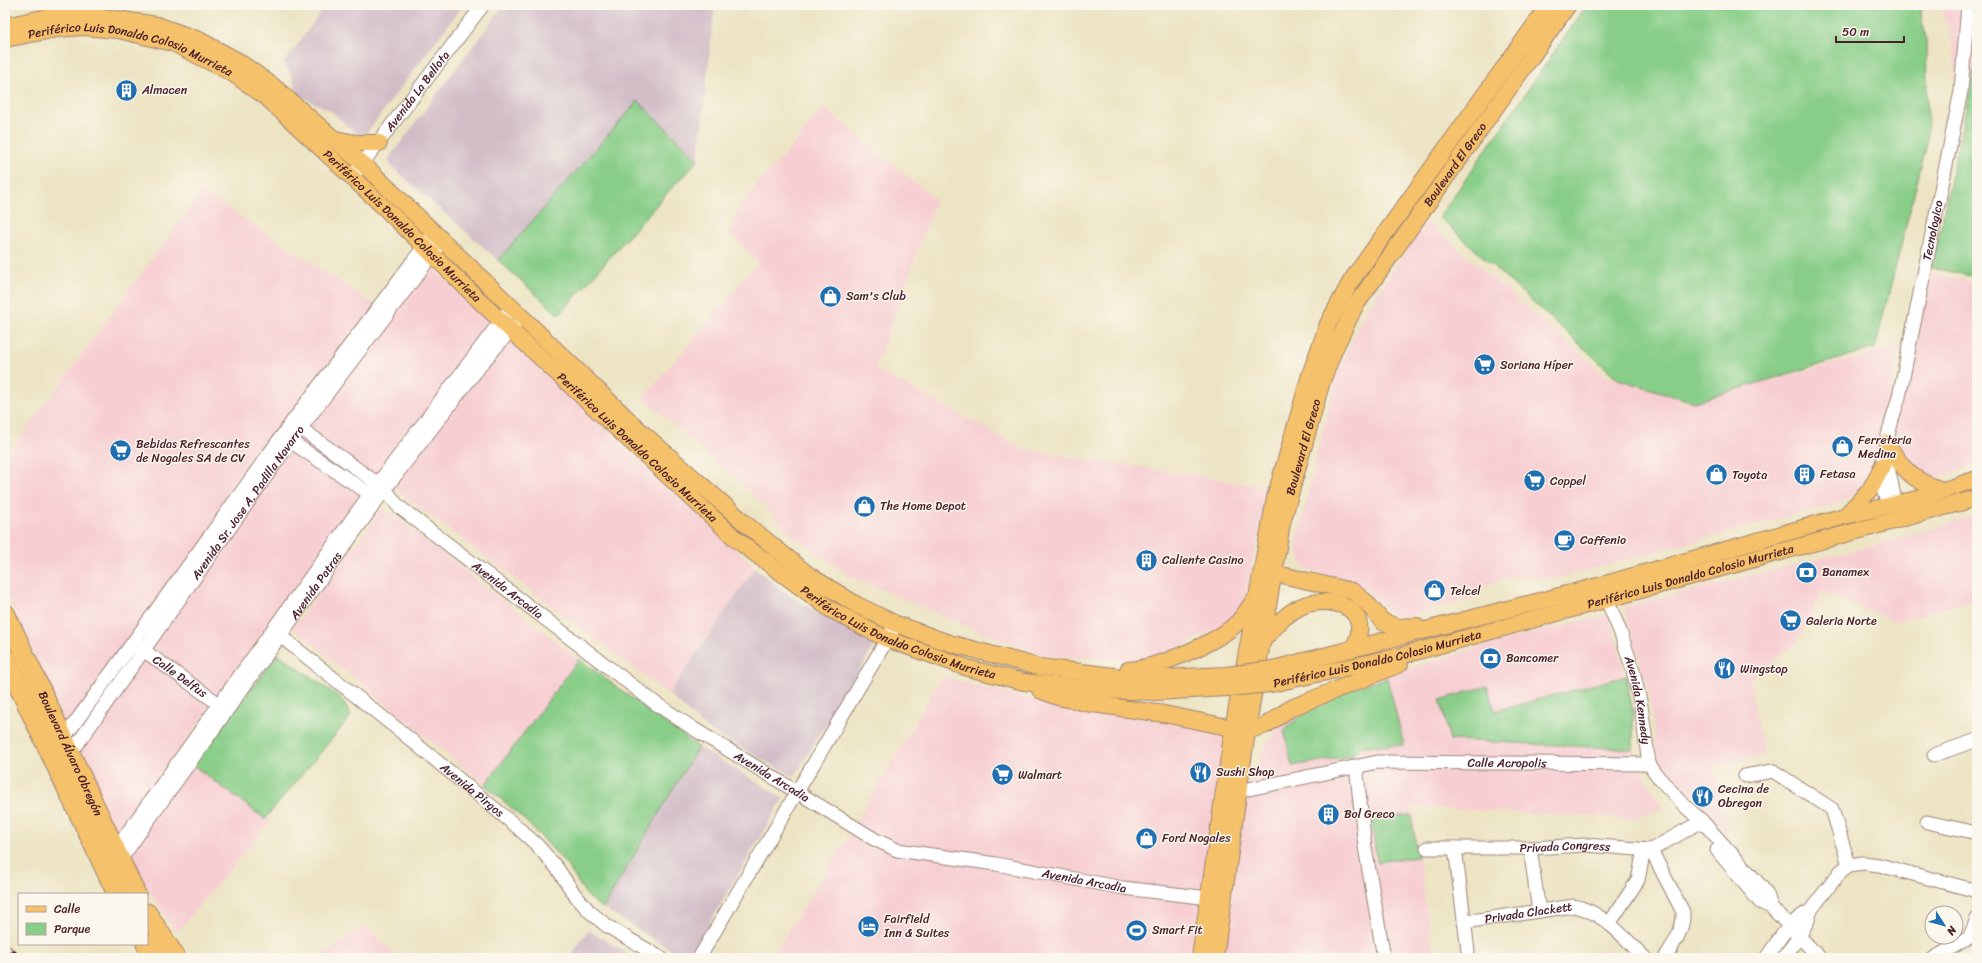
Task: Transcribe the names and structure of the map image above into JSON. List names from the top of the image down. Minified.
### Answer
{"streets":{"highway":["Boulevard Álvaro Obregón"],"main road":["Periférico Luis Donaldo Colosio Murrieta","Boulevard El Greco"],"street":["Avenida La Bellota","Tecnologico","Avenida Sr. Jose A. Padilla Navarro","Avenida Patras","Avenida Arcadia","Calle Delfus","Avenida Kennedy","Calle Acropolis","Avenida Pirgos","Privada Congress","Privada Clackett"]},"crossings":[["Periférico Luis Donaldo Colosio Murrieta","Avenida La Bellota"],["Periférico Luis Donaldo Colosio Murrieta","Tecnologico"],["Periférico Luis Donaldo Colosio Murrieta","Avenida Sr. Jose A. Padilla Navarro"],["Periférico Luis Donaldo Colosio Murrieta","Avenida Patras"],["Periférico Luis Donaldo Colosio Murrieta","Avenida Kennedy"],["Boulevard El Greco","Avenida Arcadia"],["Boulevard El Greco","Calle Acropolis"],["Avenida Sr. Jose A. Padilla Navarro","Avenida Arcadia"],["Avenida Sr. Jose A. Padilla Navarro","Calle Delfus"],["Avenida Sr. Jose A. Padilla Navarro","Boulevard Álvaro Obregón"],["Avenida Patras","Avenida Arcadia"],["Avenida Patras","Calle Delfus"],["Avenida Patras","Boulevard Álvaro Obregón"],["Avenida Patras","Avenida Pirgos"],["Avenida Kennedy","Calle Acropolis"]],"places":{"building":["Almacen","Fetasa","Caliente Casino","Bol Greco"],"shop":["Sam's Club","Ferreteria Medina","Toyota","The Home Depot","Telcel","Ford Nogales"],"supermarket":["Soriana Híper","Bebidas Refrescantes de Nogales SA de CV","Coppel","Galeria Norte","Walmart"],"cafe":["Caffenio"],"bank":["Banamex","Bancomer"],"restaurant":["Wingstop","Sushi Shop","Cecina de Obregon"],"hotel":["Fairfield Inn & Suites"],"sports":["Smart Fit"]},"legend":["Calle","Parque"],"scale_bar":"50 m","north":"bottom right"}
